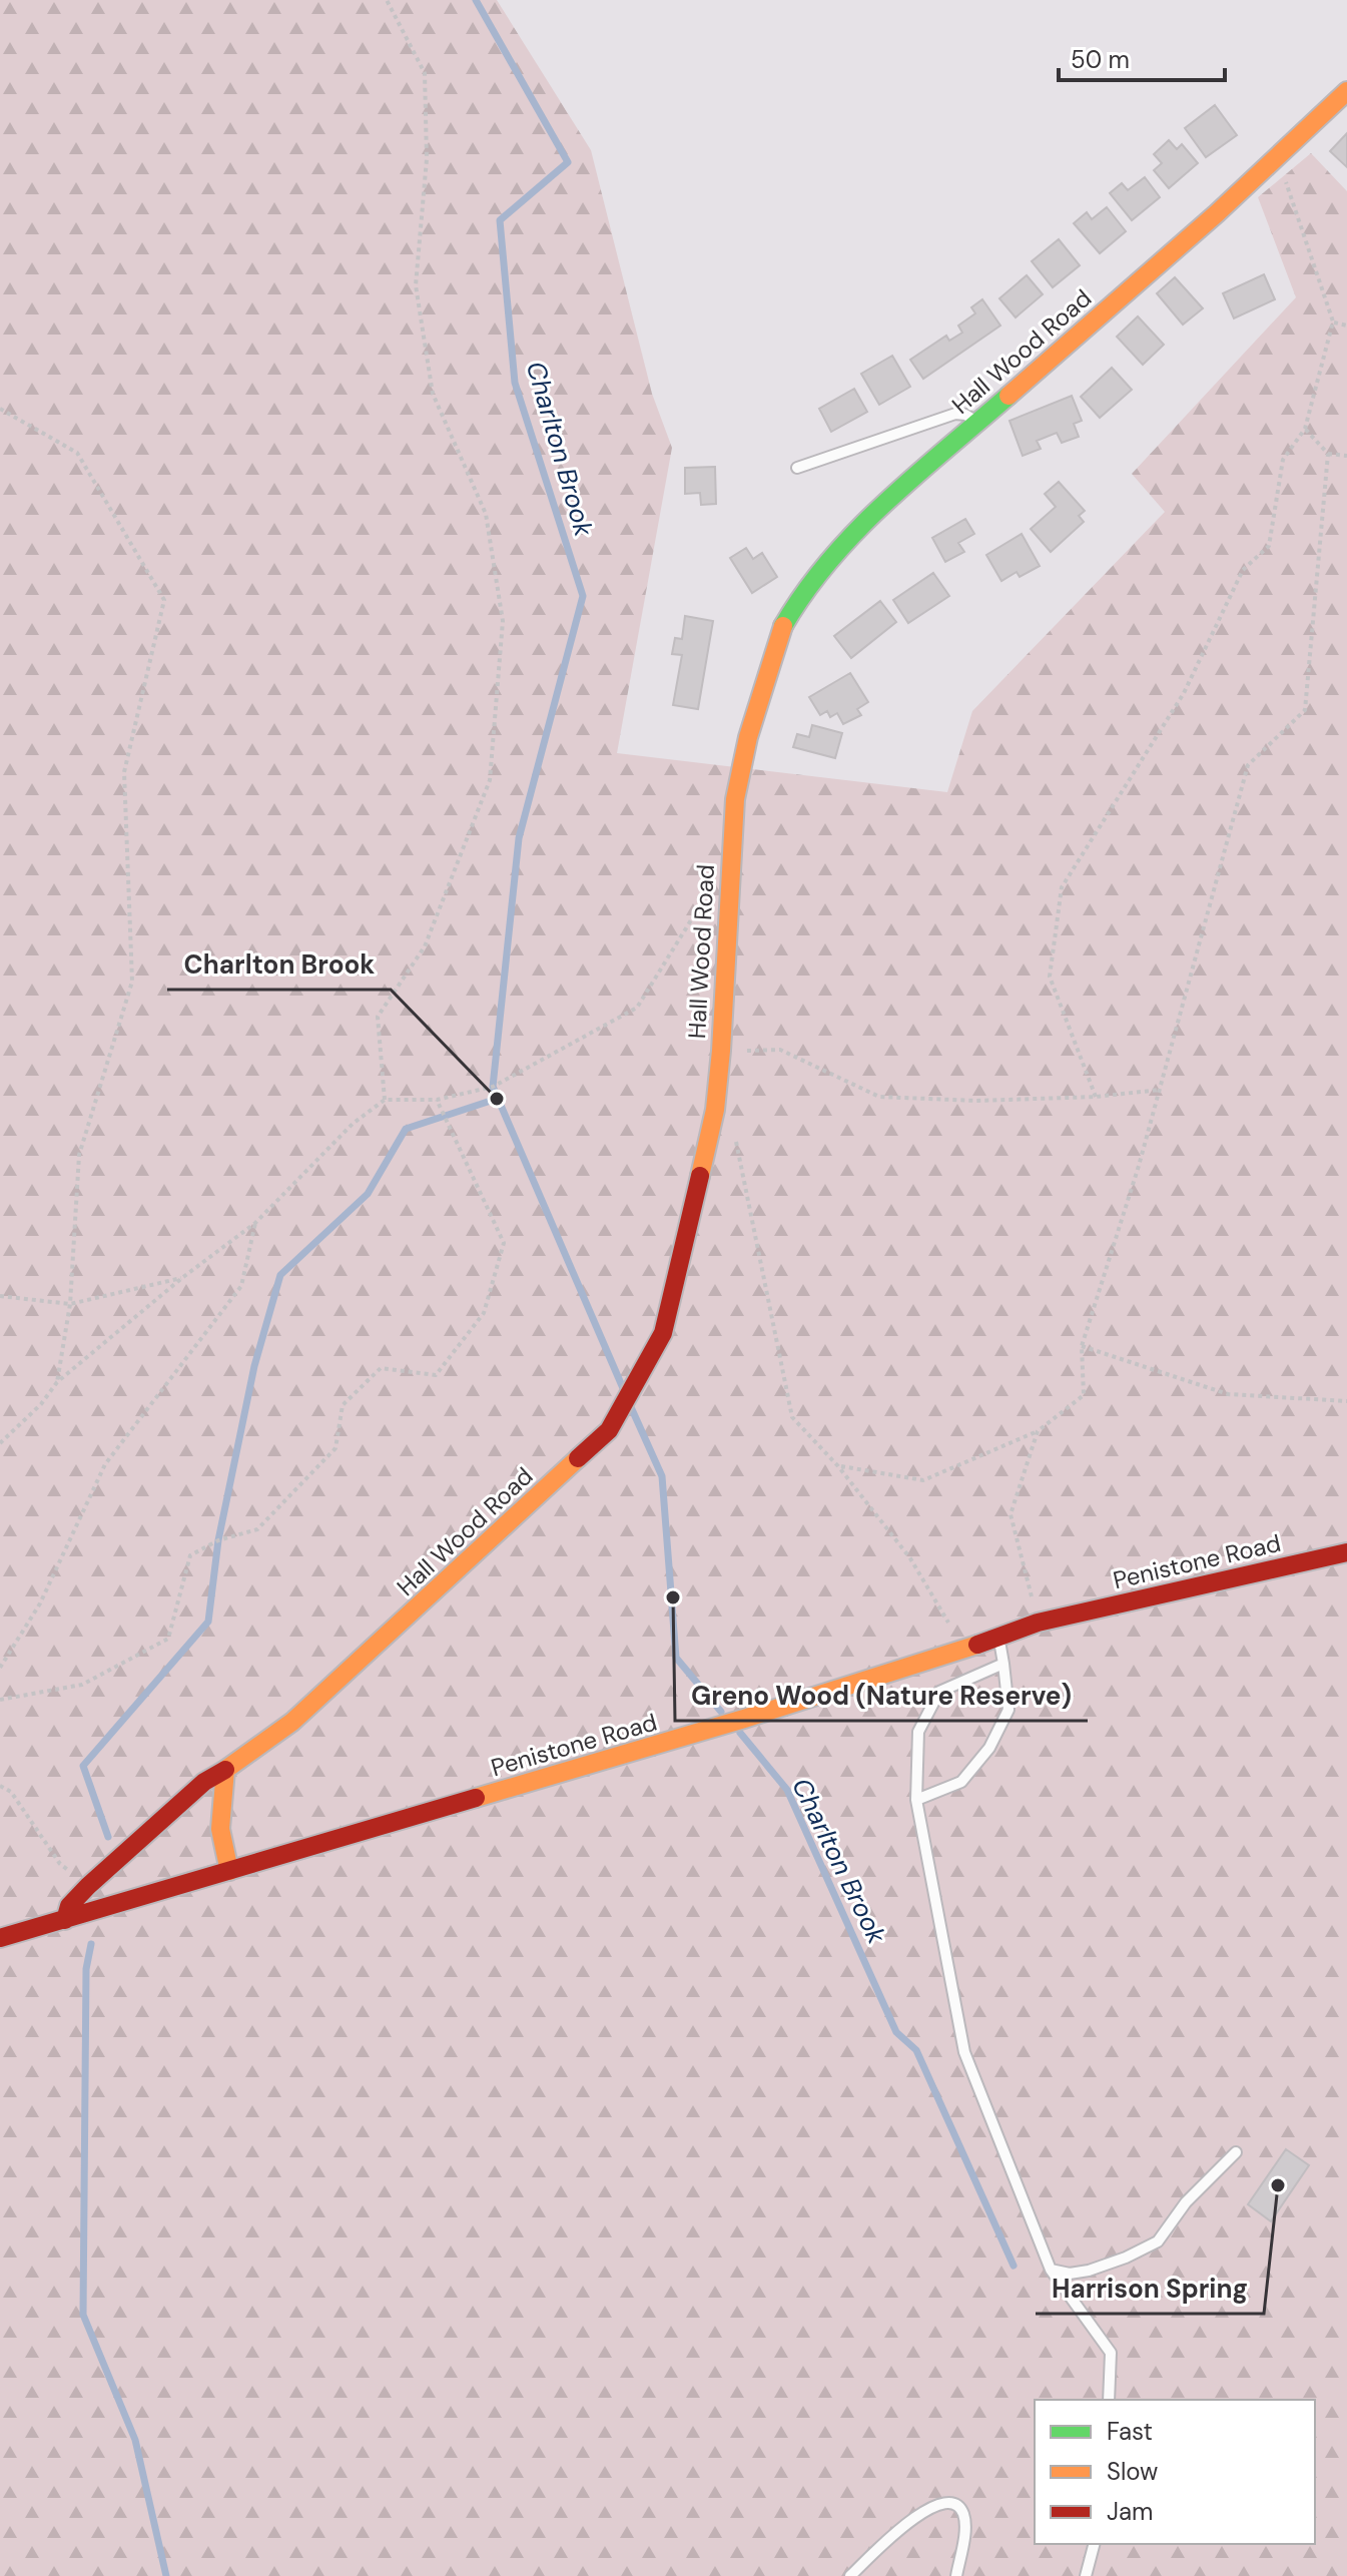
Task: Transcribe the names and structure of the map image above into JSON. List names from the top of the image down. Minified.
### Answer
{"streets":{"main road":["Hall Wood Road","Penistone Road"]},"crossings":[["Hall Wood Road","Penistone Road"]],"water":["Charlton Brook"],"places":["Charlton Brook","Greno Wood (Nature Reserve)","Harrison Spring"],"legend":["Fast","Slow","Jam"],"scale_bar":"50 m"}
